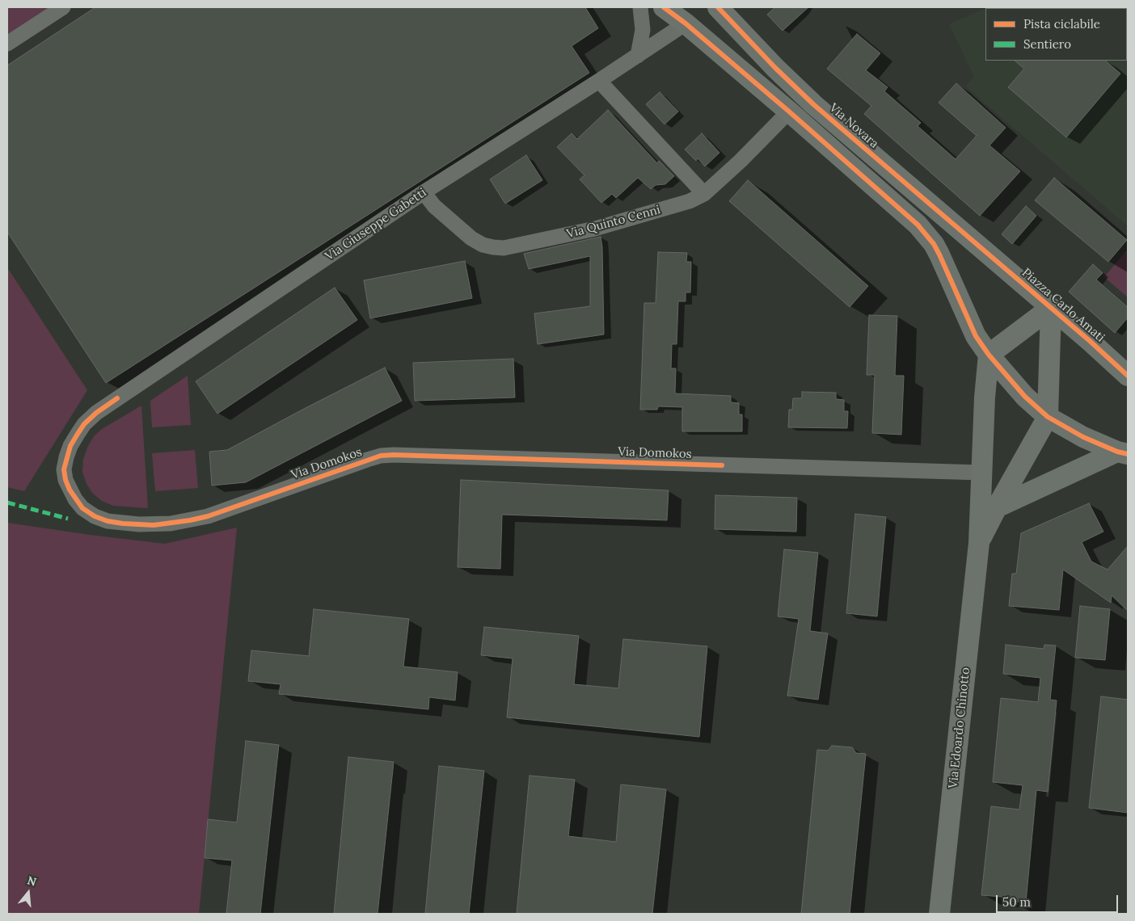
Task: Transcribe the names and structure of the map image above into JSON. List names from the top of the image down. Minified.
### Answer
{"streets":{"street":["Via Novara","Via Quinto Cenni","Via Giuseppe Gabetti","Piazza Carlo Amati","Via Domokos","Via Edoardo Chinotto"]},"crossings":[["Via Novara","Piazza Carlo Amati"],["Via Quinto Cenni","Via Giuseppe Gabetti"],["Via Giuseppe Gabetti","Via Domokos"],["Piazza Carlo Amati","Via Edoardo Chinotto"]],"legend":["Pista ciclabile","Sentiero"],"scale_bar":"50 m","north":"top"}
